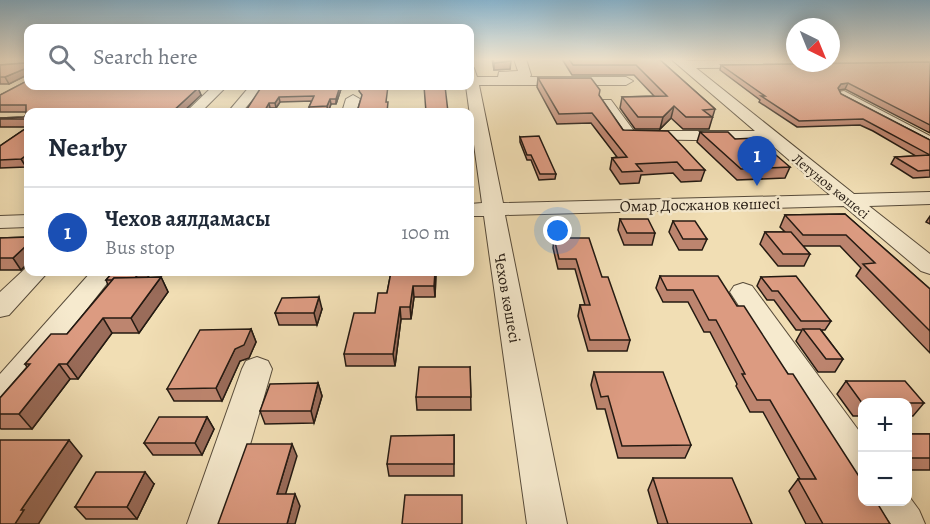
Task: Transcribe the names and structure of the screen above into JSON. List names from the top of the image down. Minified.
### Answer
{"streets":{"street":["Летунов көшесі","Омар Досжанов көшесі","Чехов көшесі"]},"crossings":[["Летунов көшесі","Омар Досжанов көшесі"],["Омар Досжанов көшесі","Чехов көшесі"]],"north":"bottom right","page":{"search":"Search here","heading":"Nearby","pins":"1","list":[{"mark":"1","name":"Чехов аялдамасы","note":"Bus stop","value":"100 m"}],"map_buttons":["+","−"]}}
